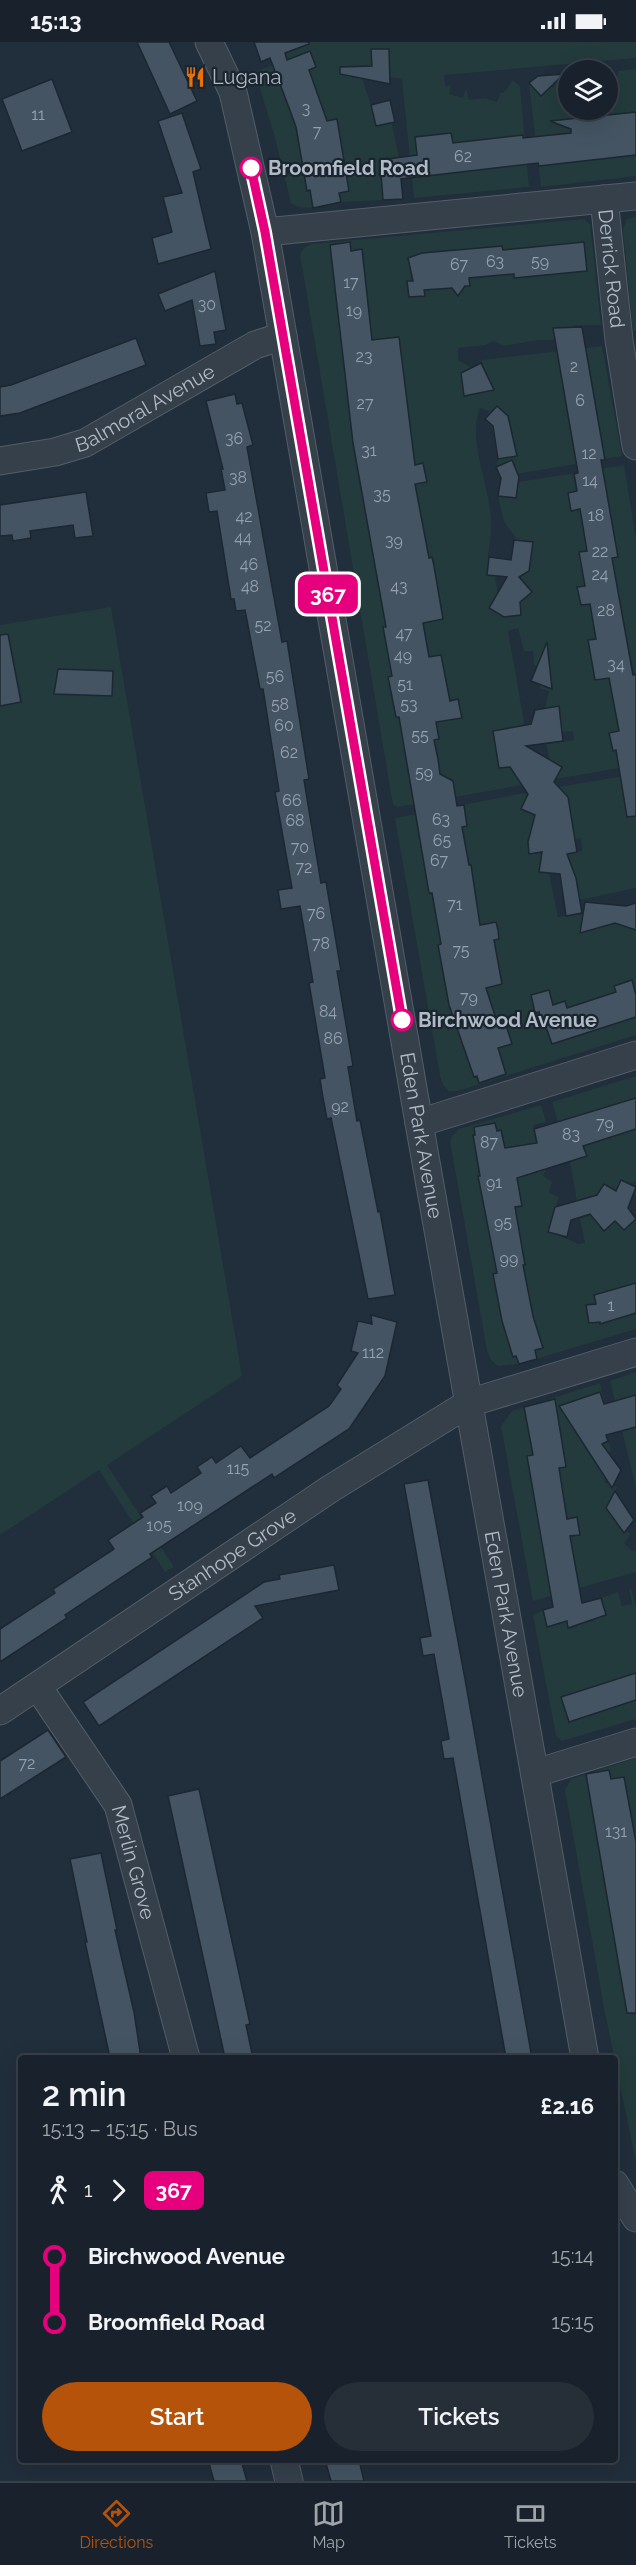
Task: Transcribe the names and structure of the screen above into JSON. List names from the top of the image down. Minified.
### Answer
{"streets":{"street":["Derrick Road","Balmoral Avenue","Eden Park Avenue","Stanhope Grove","Merlin Grove"]},"crossings":[["Balmoral Avenue","Eden Park Avenue"],["Eden Park Avenue","Stanhope Grove"],["Stanhope Grove","Merlin Grove"]],"places":{"restaurant":["Lugana"],"other":["Broomfield Road","Birchwood Avenue"]},"lines":["bus line 367"],"house_numbers":["3","11","7","62","63","59","67","17","30","19","23","2","6","27","36","31","12","38","14","35","18","42","44","39","22","46","24","48","43","28","52","47","49","34","56","51","58","53","60","55","62","59","66","63","68","65","70","67","72","71","76","78","75","79","84","86","92","79","83","87","91","95","99","1","112","115","109","105","72","131"],"page":{"status":"15:13","on_map":"367","heading":["2 min","15:13 – 15:15 · Bus","£2.16"],"legs":["1","367"],"list":[{"name":"Birchwood Avenue","value":"15:14"},{"name":"Broomfield Road","value":"15:15"}],"buttons":["Start","Tickets"],"tabs":["Directions","Map","Tickets"]}}
